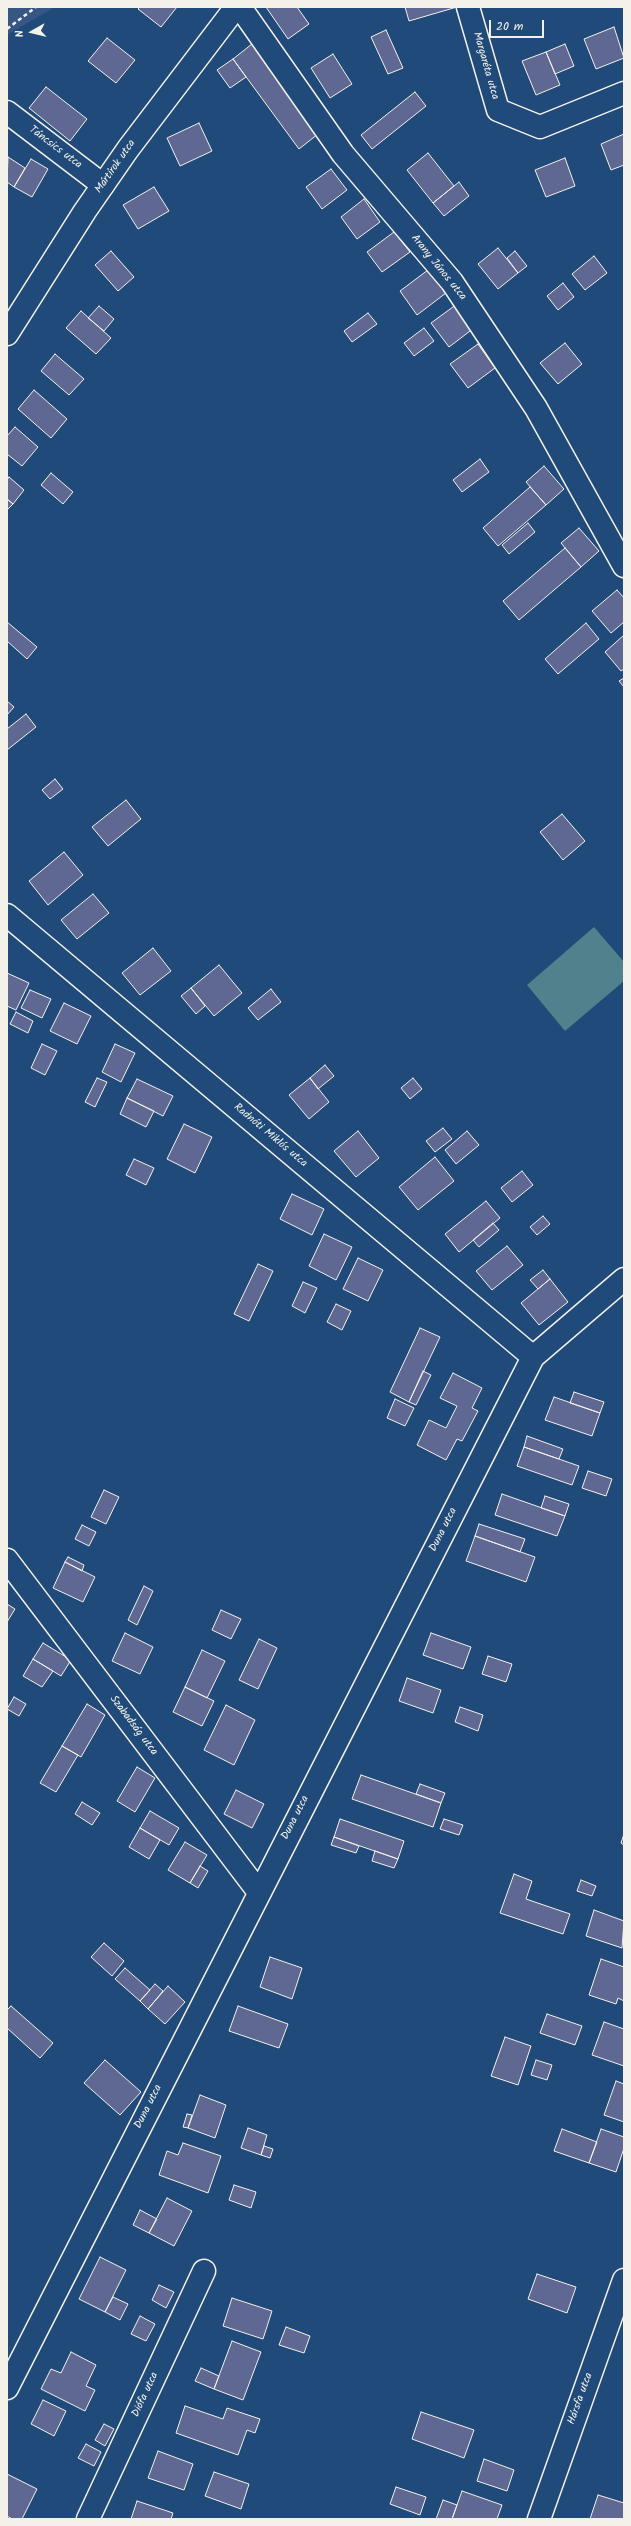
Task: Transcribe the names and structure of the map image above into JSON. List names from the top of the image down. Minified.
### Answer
{"streets":{"street":["Margaréta utca","Táncsics utca","Mártírok utca","Arany János utca","Radnóti Miklós utca","Duna utca","Szabadság utca","Diófa utca","Hársfa utca"]},"crossings":[["Táncsics utca","Mártírok utca"],["Radnóti Miklós utca","Duna utca"],["Duna utca","Szabadság utca"]],"scale_bar":"20 m","north":"left"}
